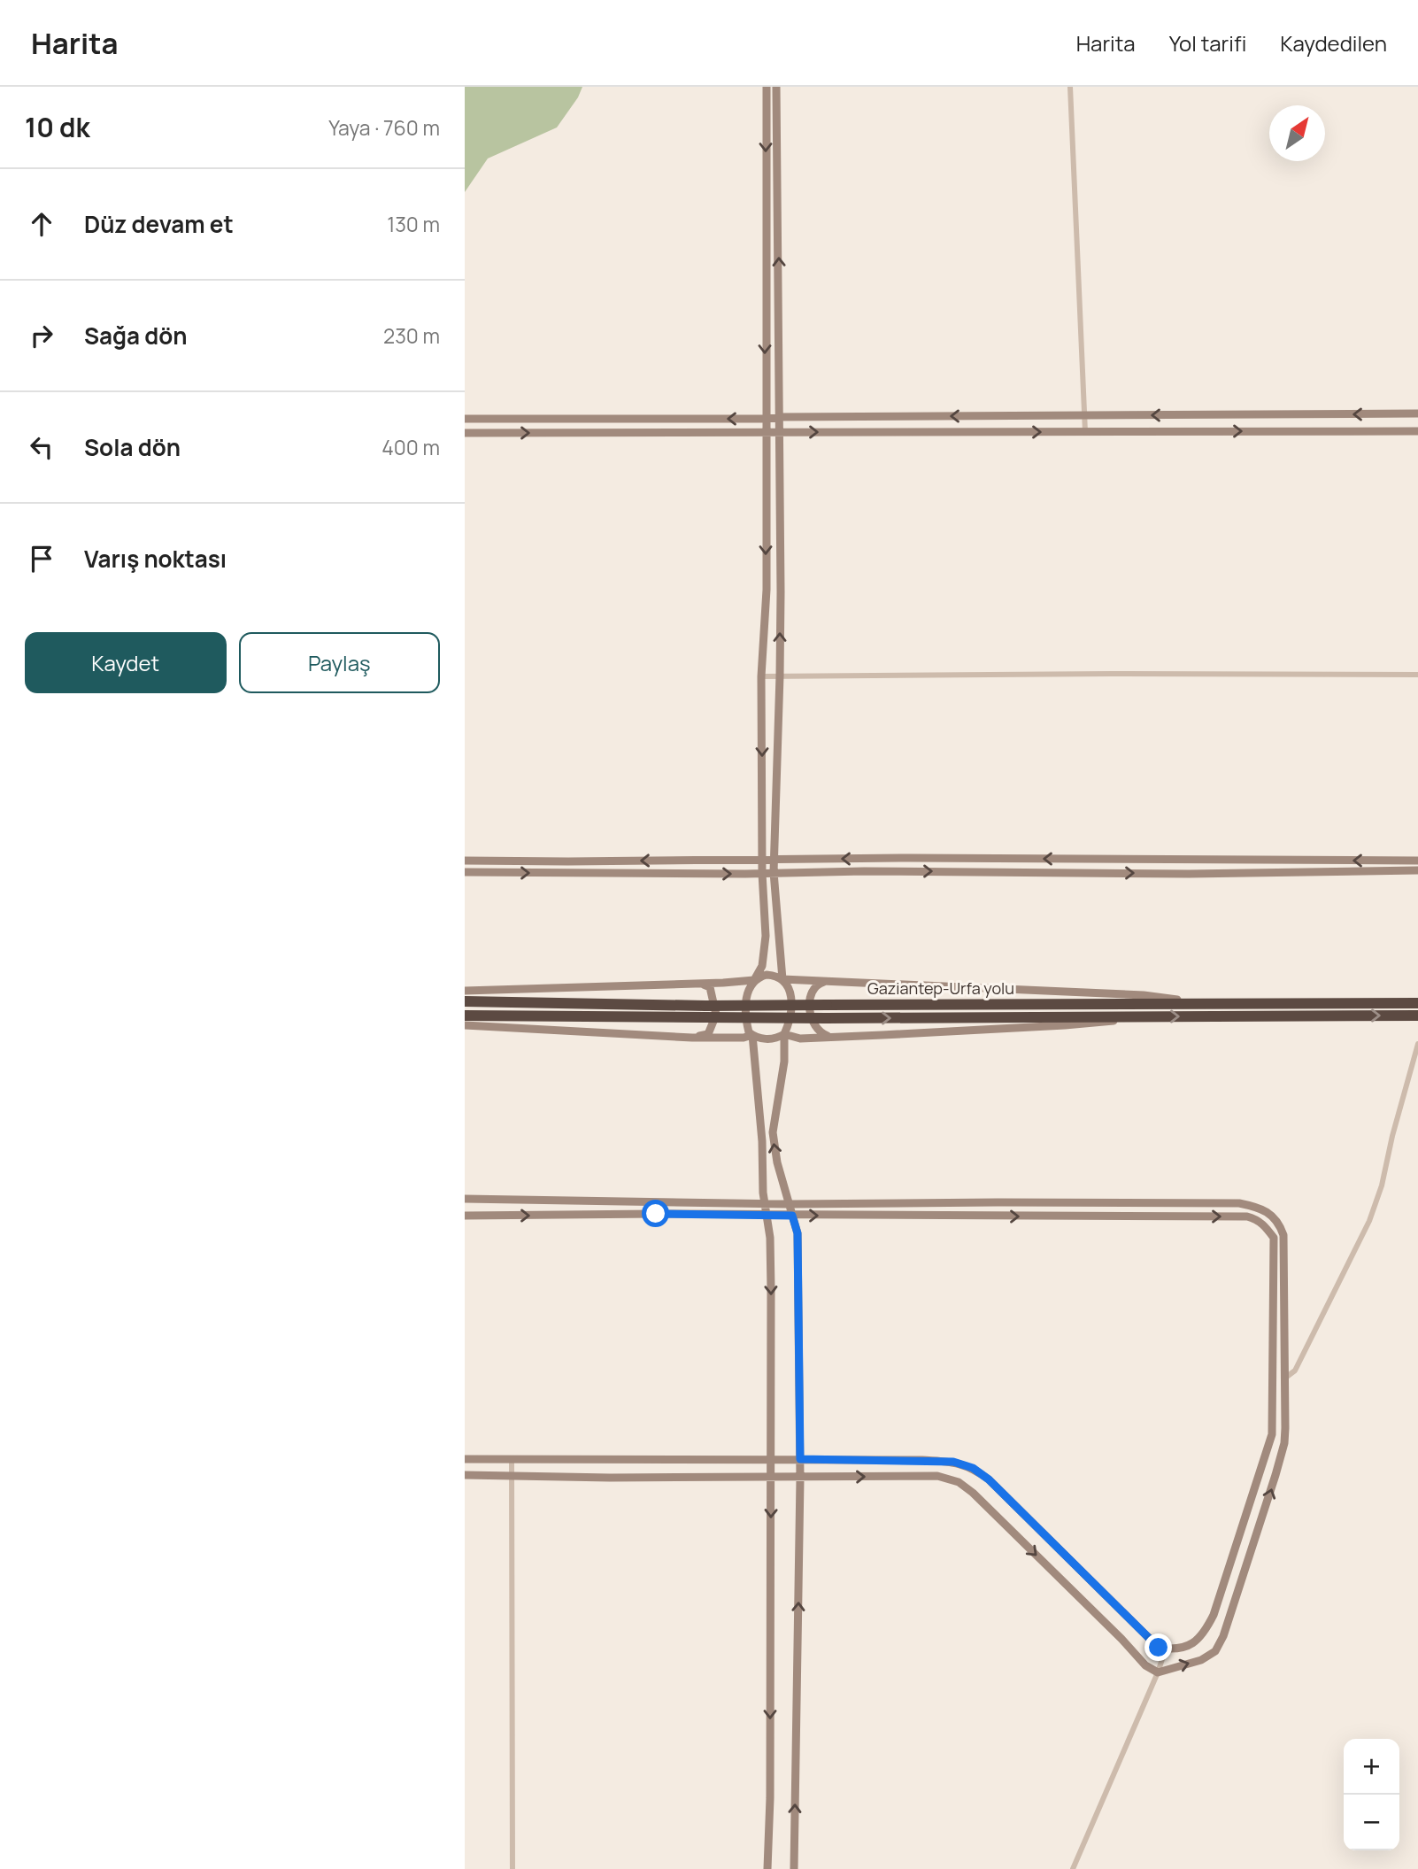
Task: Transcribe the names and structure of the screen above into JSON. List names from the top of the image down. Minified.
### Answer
{"streets":{"highway":["Gaziantep-Urfa yolu"]},"north":"top right","page":{"header":"Harita","nav":["Harita","Yol tarifi","Kaydedilen"],"heading":["10 dk","Yaya · 760 m"],"list":[["Düz devam et","130 m"],["Sağa dön","230 m"],["Sola dön","400 m"],"Varış noktası"],"buttons":["Kaydet","Paylaş"],"map_buttons":["+","−"]}}
